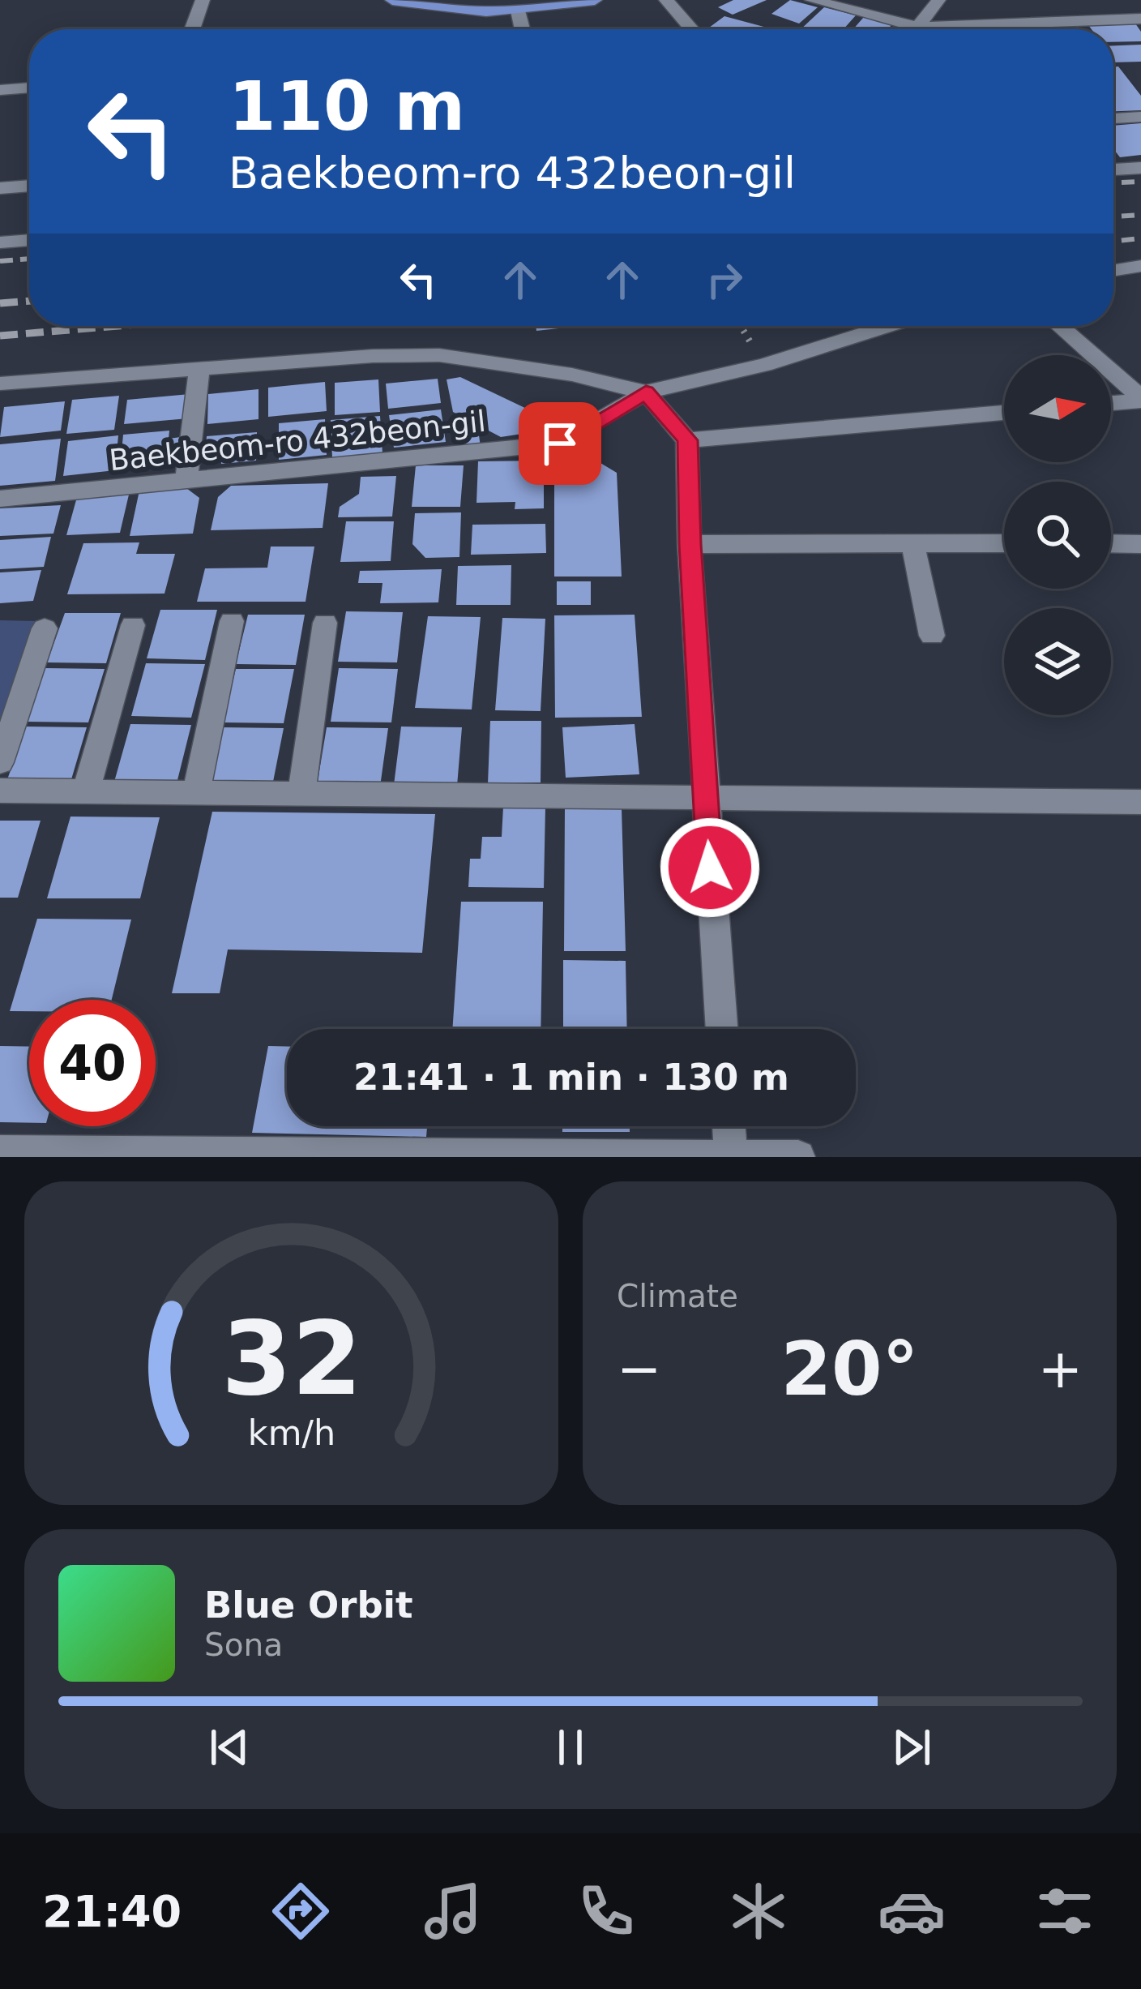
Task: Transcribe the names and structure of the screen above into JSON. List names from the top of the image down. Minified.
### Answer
{"streets":{"street":["Baekbeom-ro 432beon-gil"]},"north":"right","page":{"turn":["110 m","Baekbeom-ro 432beon-gil"],"limit":"40","trip":"21:41 · 1 min · 130 m","tile":"Climate","heat":["−","20°","+"],"song":["Blue Orbit","Sona"],"tabs":"21:40","gauge":["32","km/h"]}}
